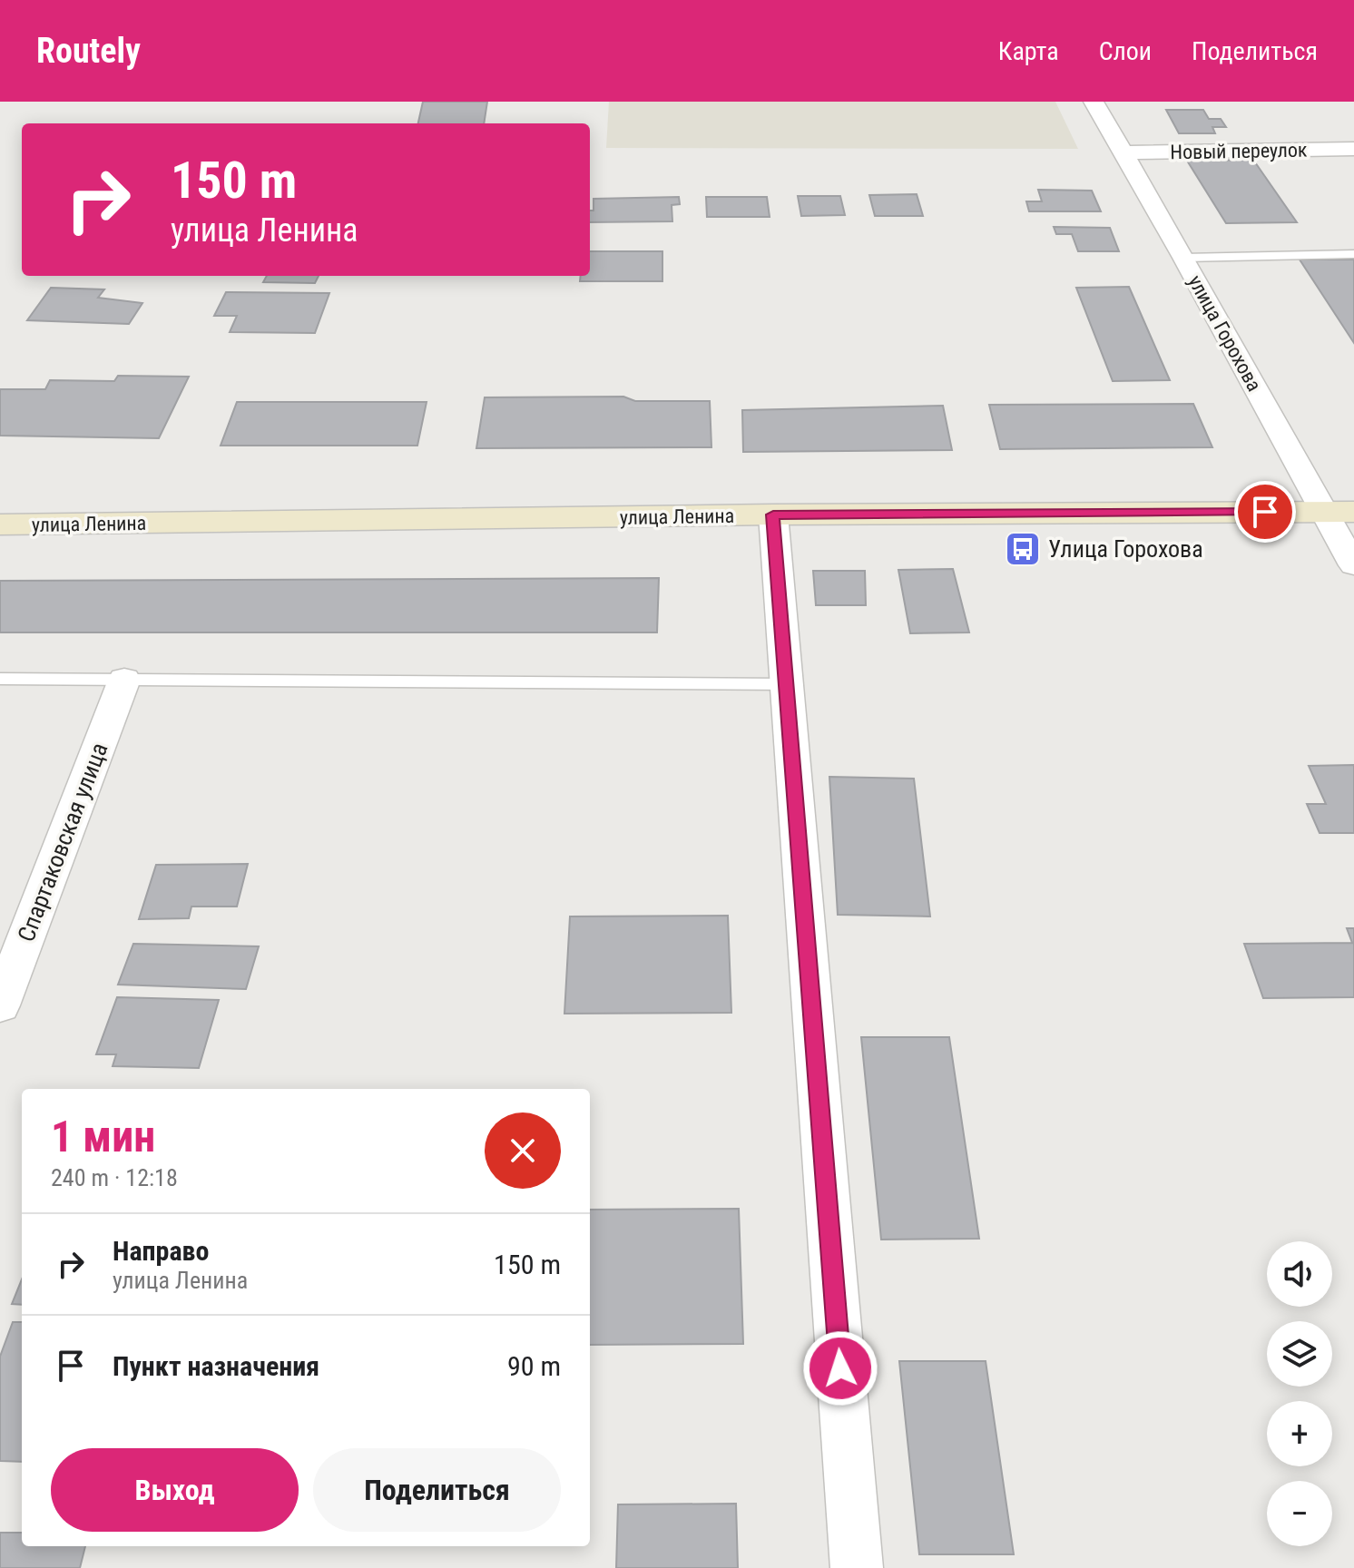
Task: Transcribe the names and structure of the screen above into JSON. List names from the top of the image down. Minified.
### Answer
{"streets":{"street":["Новый переулок","улица Горохова","улица Ленина","Спартаковская улица"]},"crossings":[["Новый переулок","улица Горохова"],["улица Горохова","улица Ленина"]],"places":{"bus stop":["Улица Горохова"]},"page":{"header":"Routely","nav":["Карта","Слои","Поделиться"],"turn":["150 m","улица Ленина"],"heading":["1 мин","240 m · 12:18"],"list":[{"name":"Направо","note":"улица Ленина","value":"150 m"},{"name":"Пункт назначения","value":"90 m"}],"map_buttons":["+","−"],"buttons":["Выход","Поделиться"]}}
